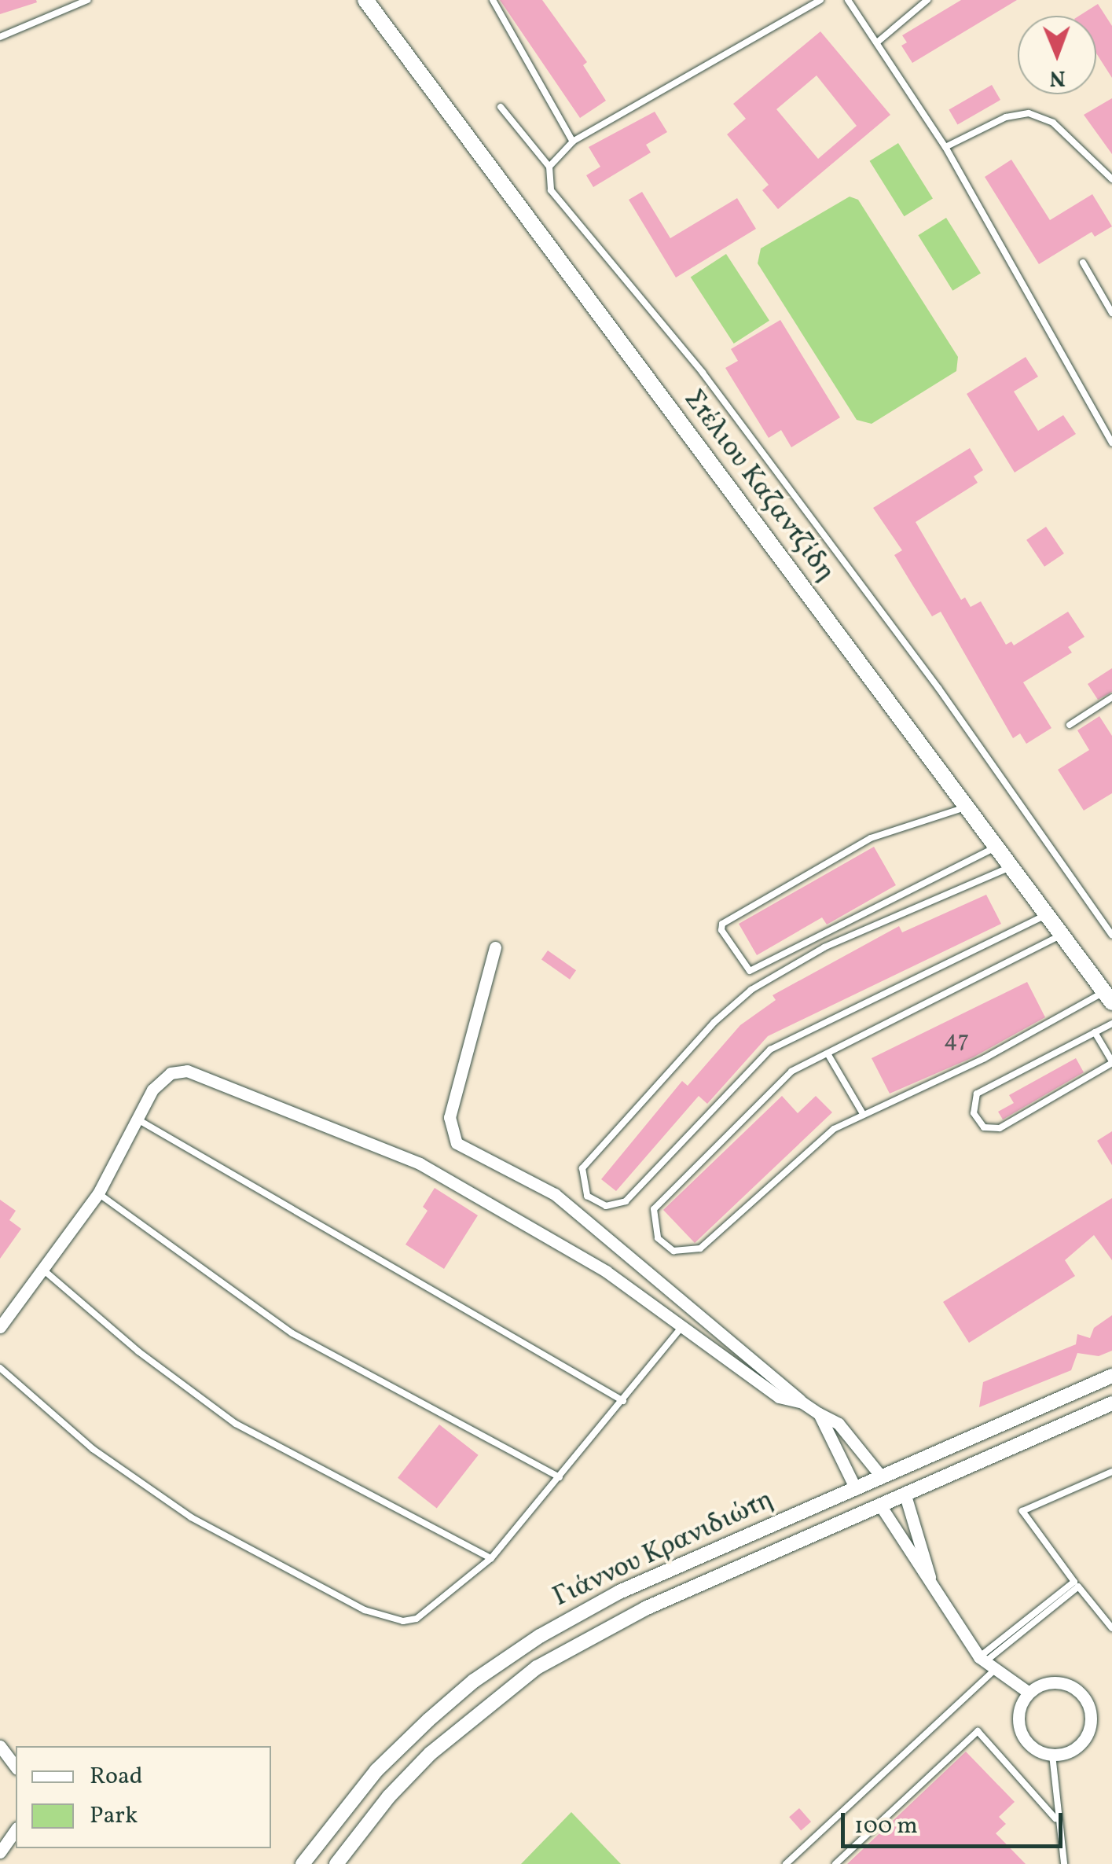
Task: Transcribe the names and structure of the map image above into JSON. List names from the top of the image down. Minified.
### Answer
{"streets":{"main road":["Στέλιου Καζαντζίδη"],"street":["Γιάννου Κρανιδιώτη"]},"house_numbers":["47"],"legend":["Road","Park"],"scale_bar":"100 m","north":"bottom"}
